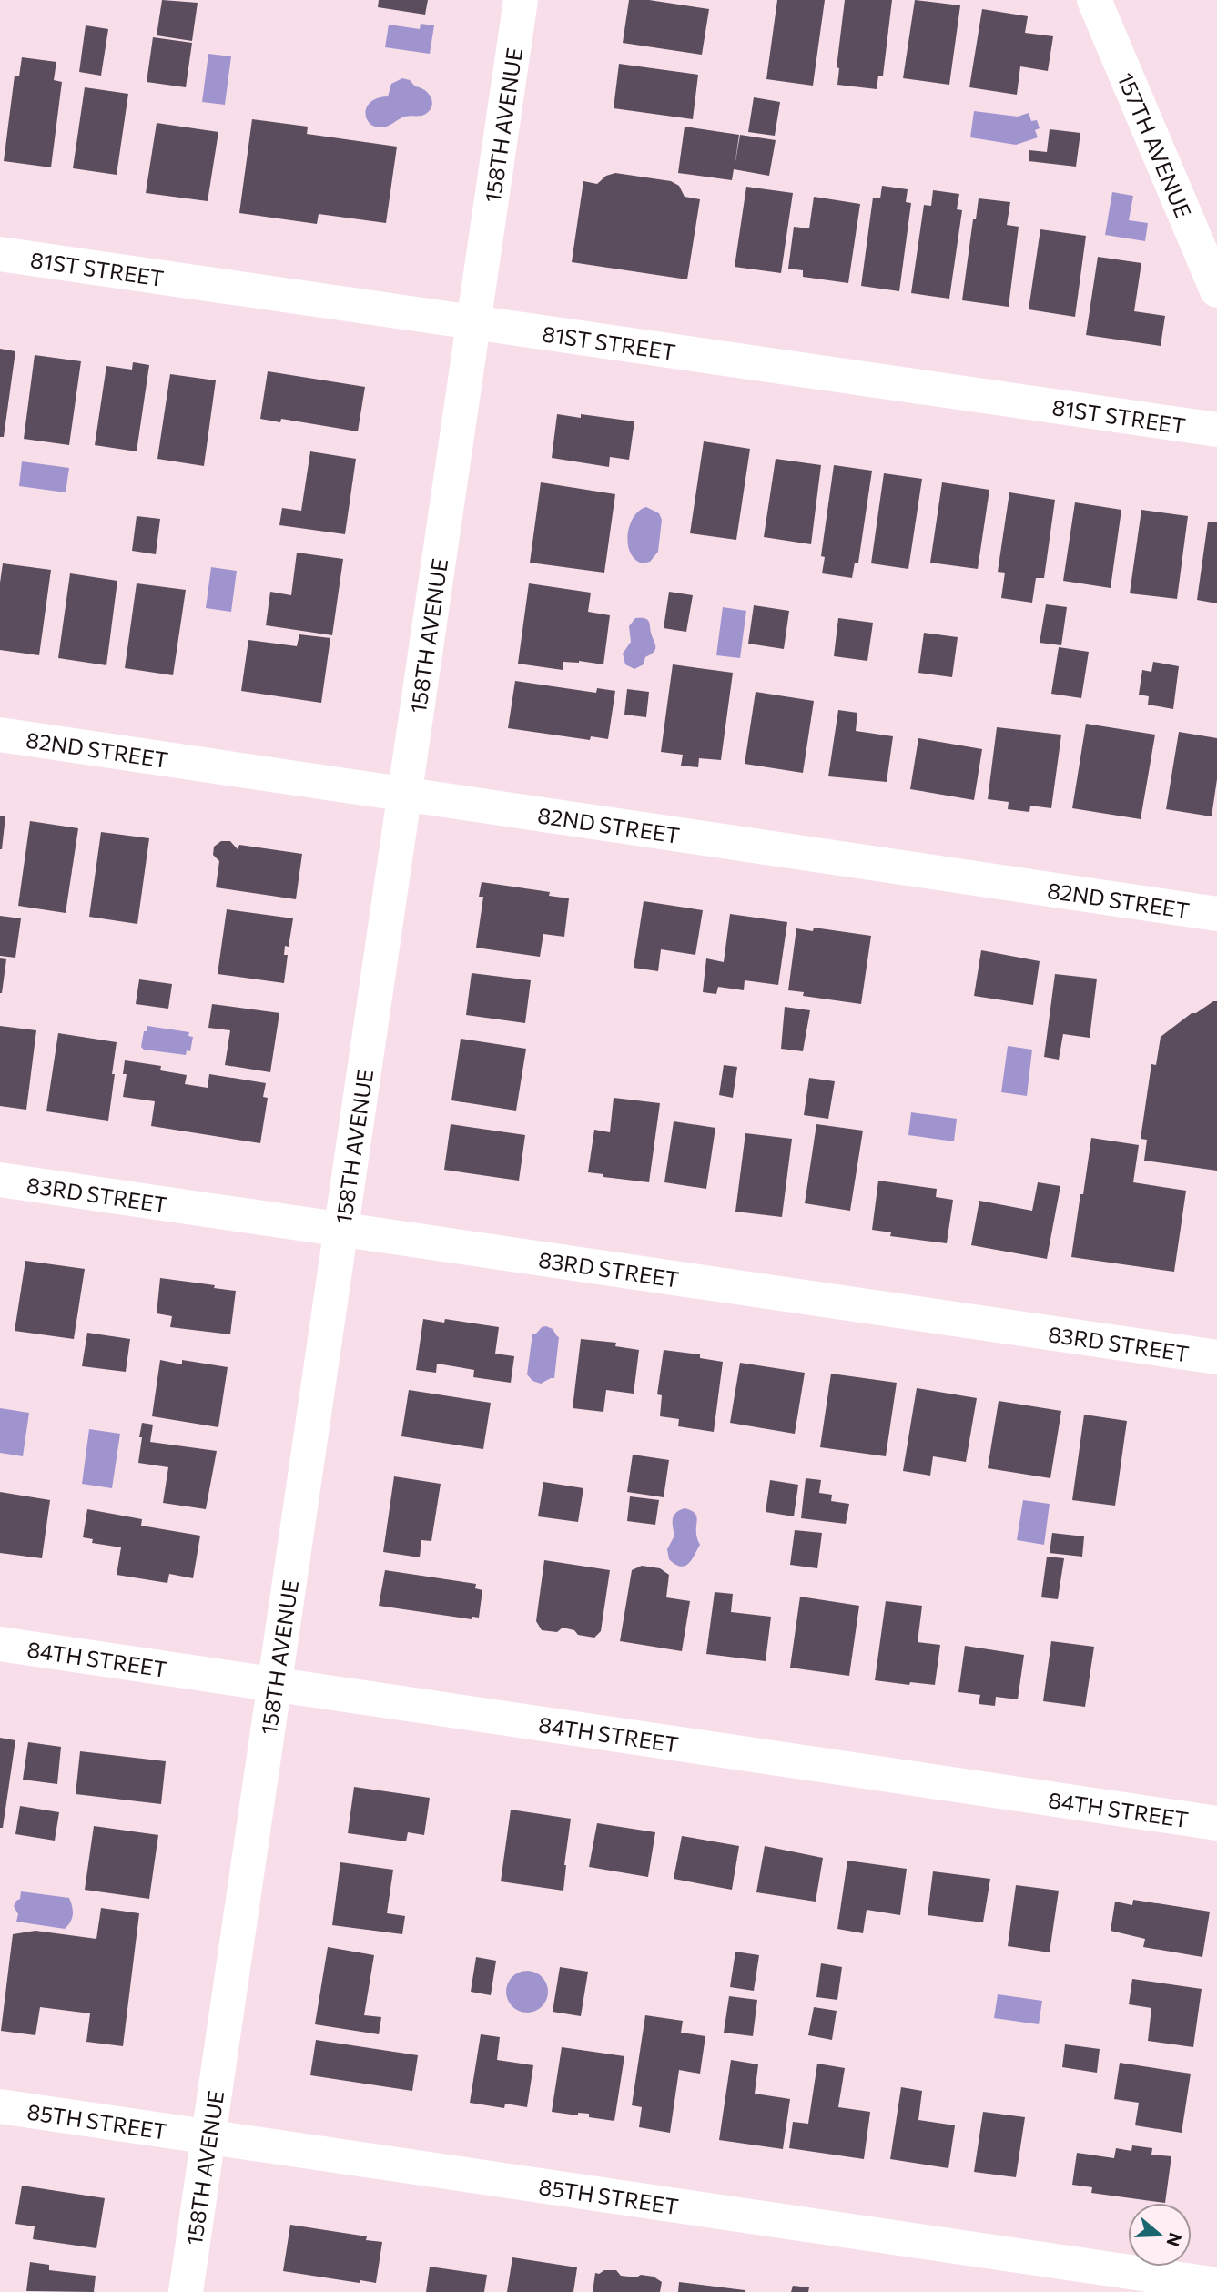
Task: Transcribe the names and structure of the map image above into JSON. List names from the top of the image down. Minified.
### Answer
{"streets":{"street":["158TH AVENUE","157TH AVENUE","81ST STREET","82ND STREET","83RD STREET","84TH STREET","85TH STREET"]},"crossings":[["158TH AVENUE","81ST STREET"],["158TH AVENUE","82ND STREET"],["158TH AVENUE","83RD STREET"],["158TH AVENUE","84TH STREET"],["158TH AVENUE","85TH STREET"]],"north":"right"}
